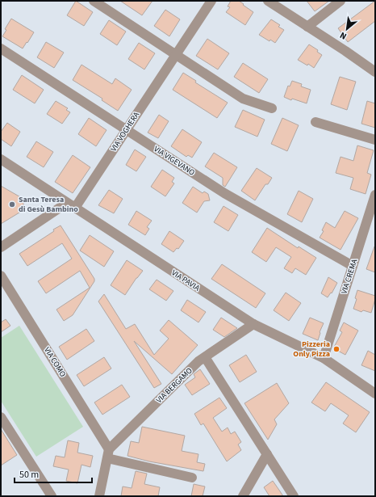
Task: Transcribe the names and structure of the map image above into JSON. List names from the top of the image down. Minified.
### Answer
{"streets":{"street":["VIA VOGHERA","VIA VIGEVANO","VIA CREMA","VIA PAVIA","VIA COMO","VIA BERGAMO"]},"crossings":[["VIA VOGHERA","VIA VIGEVANO"],["VIA VOGHERA","VIA PAVIA"],["VIA VIGEVANO","VIA CREMA"],["VIA CREMA","VIA PAVIA"],["VIA PAVIA","VIA BERGAMO"],["VIA COMO","VIA BERGAMO"]],"places":["Santa Teresa di Gesù Bambino","Pizzeria Only Pizza"],"scale_bar":"50 m","north":"bottom left"}
